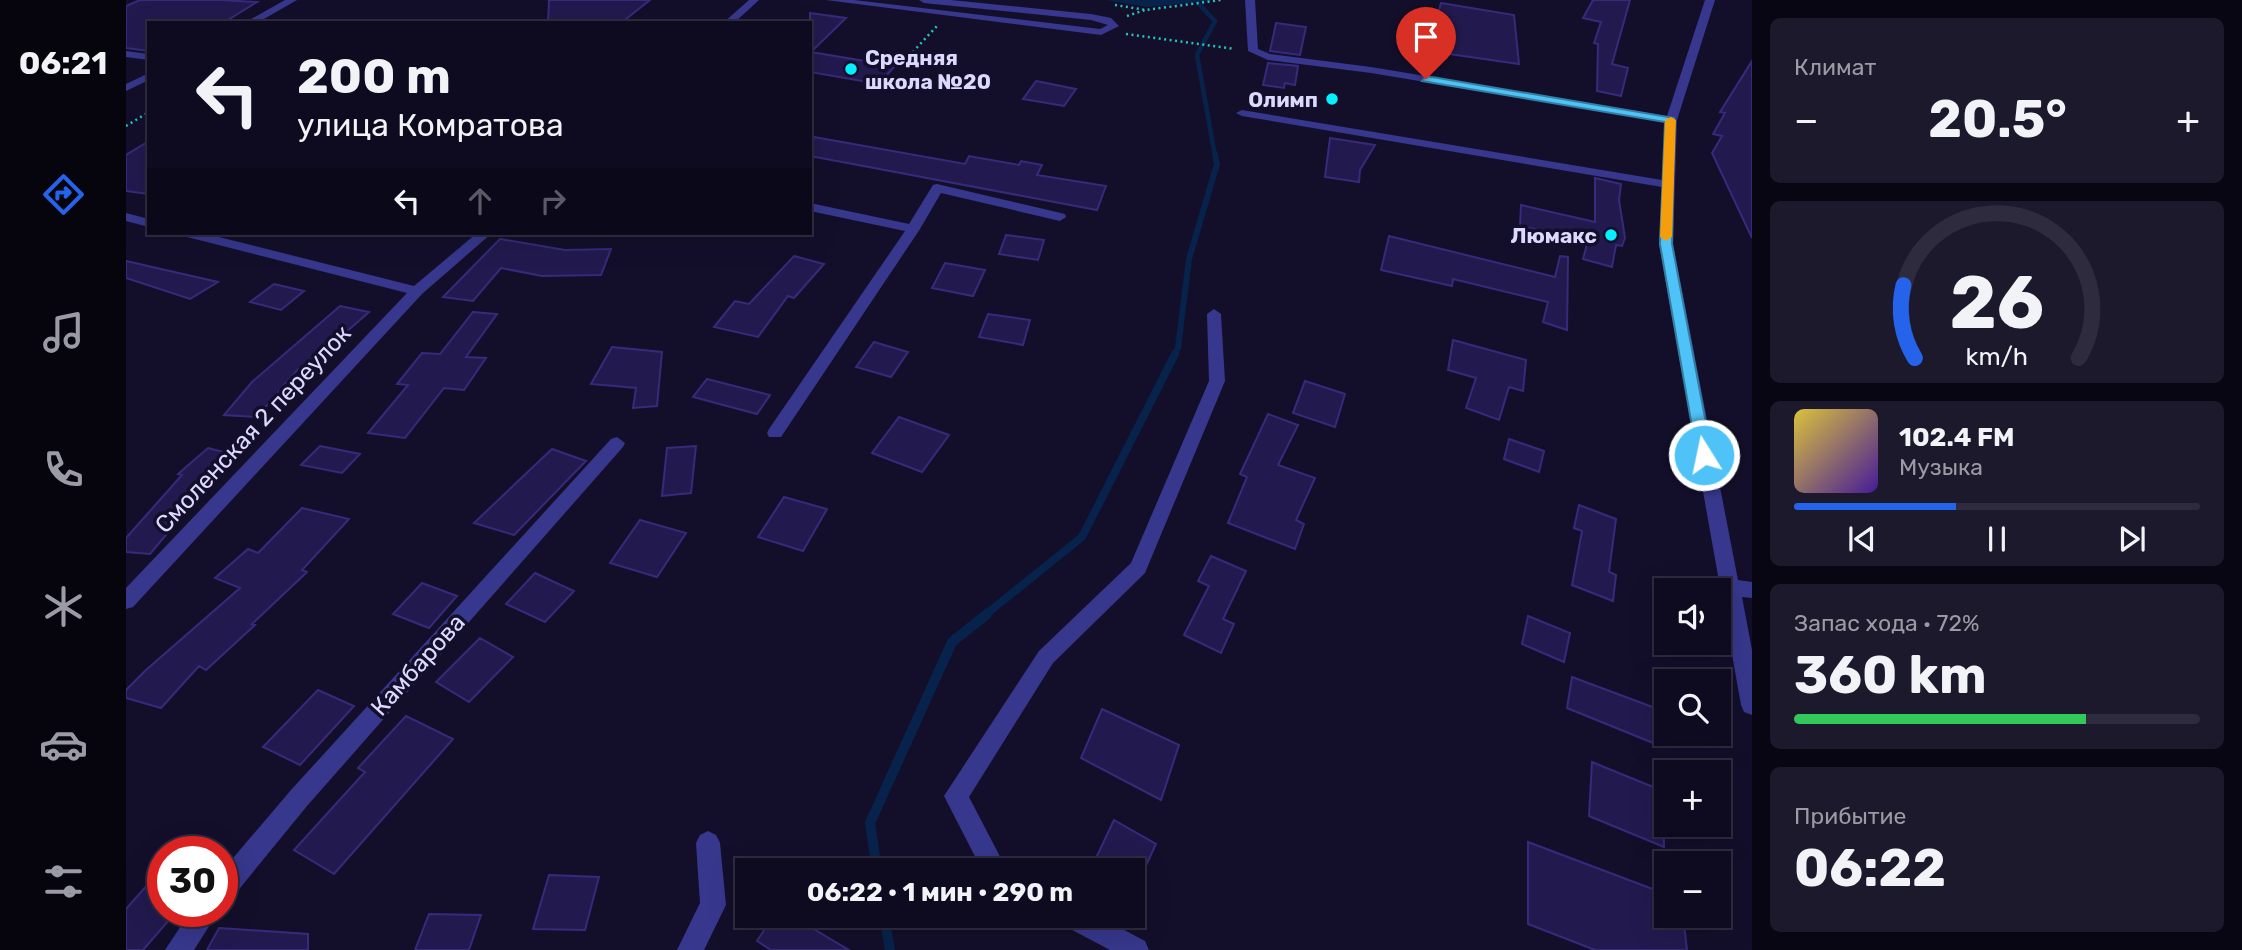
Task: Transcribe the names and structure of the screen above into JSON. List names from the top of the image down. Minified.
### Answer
{"streets":{"street":["Смоленская 2 переулок","Камбарова"]},"places":["Средняя школа №20","Олимп","Люмакс"],"page":{"tabs":"06:21","tile":["Климат",["Запас хода · 72%","360 km"],["Прибытие","06:22"]],"turn":["200 m","улица Комратова"],"heat":["−","20.5°","+"],"song":["102.4 FM","Музыка"],"map_buttons":["+","−"],"limit":"30","trip":"06:22 · 1 мин · 290 m","gauge":["26","km/h"]}}
